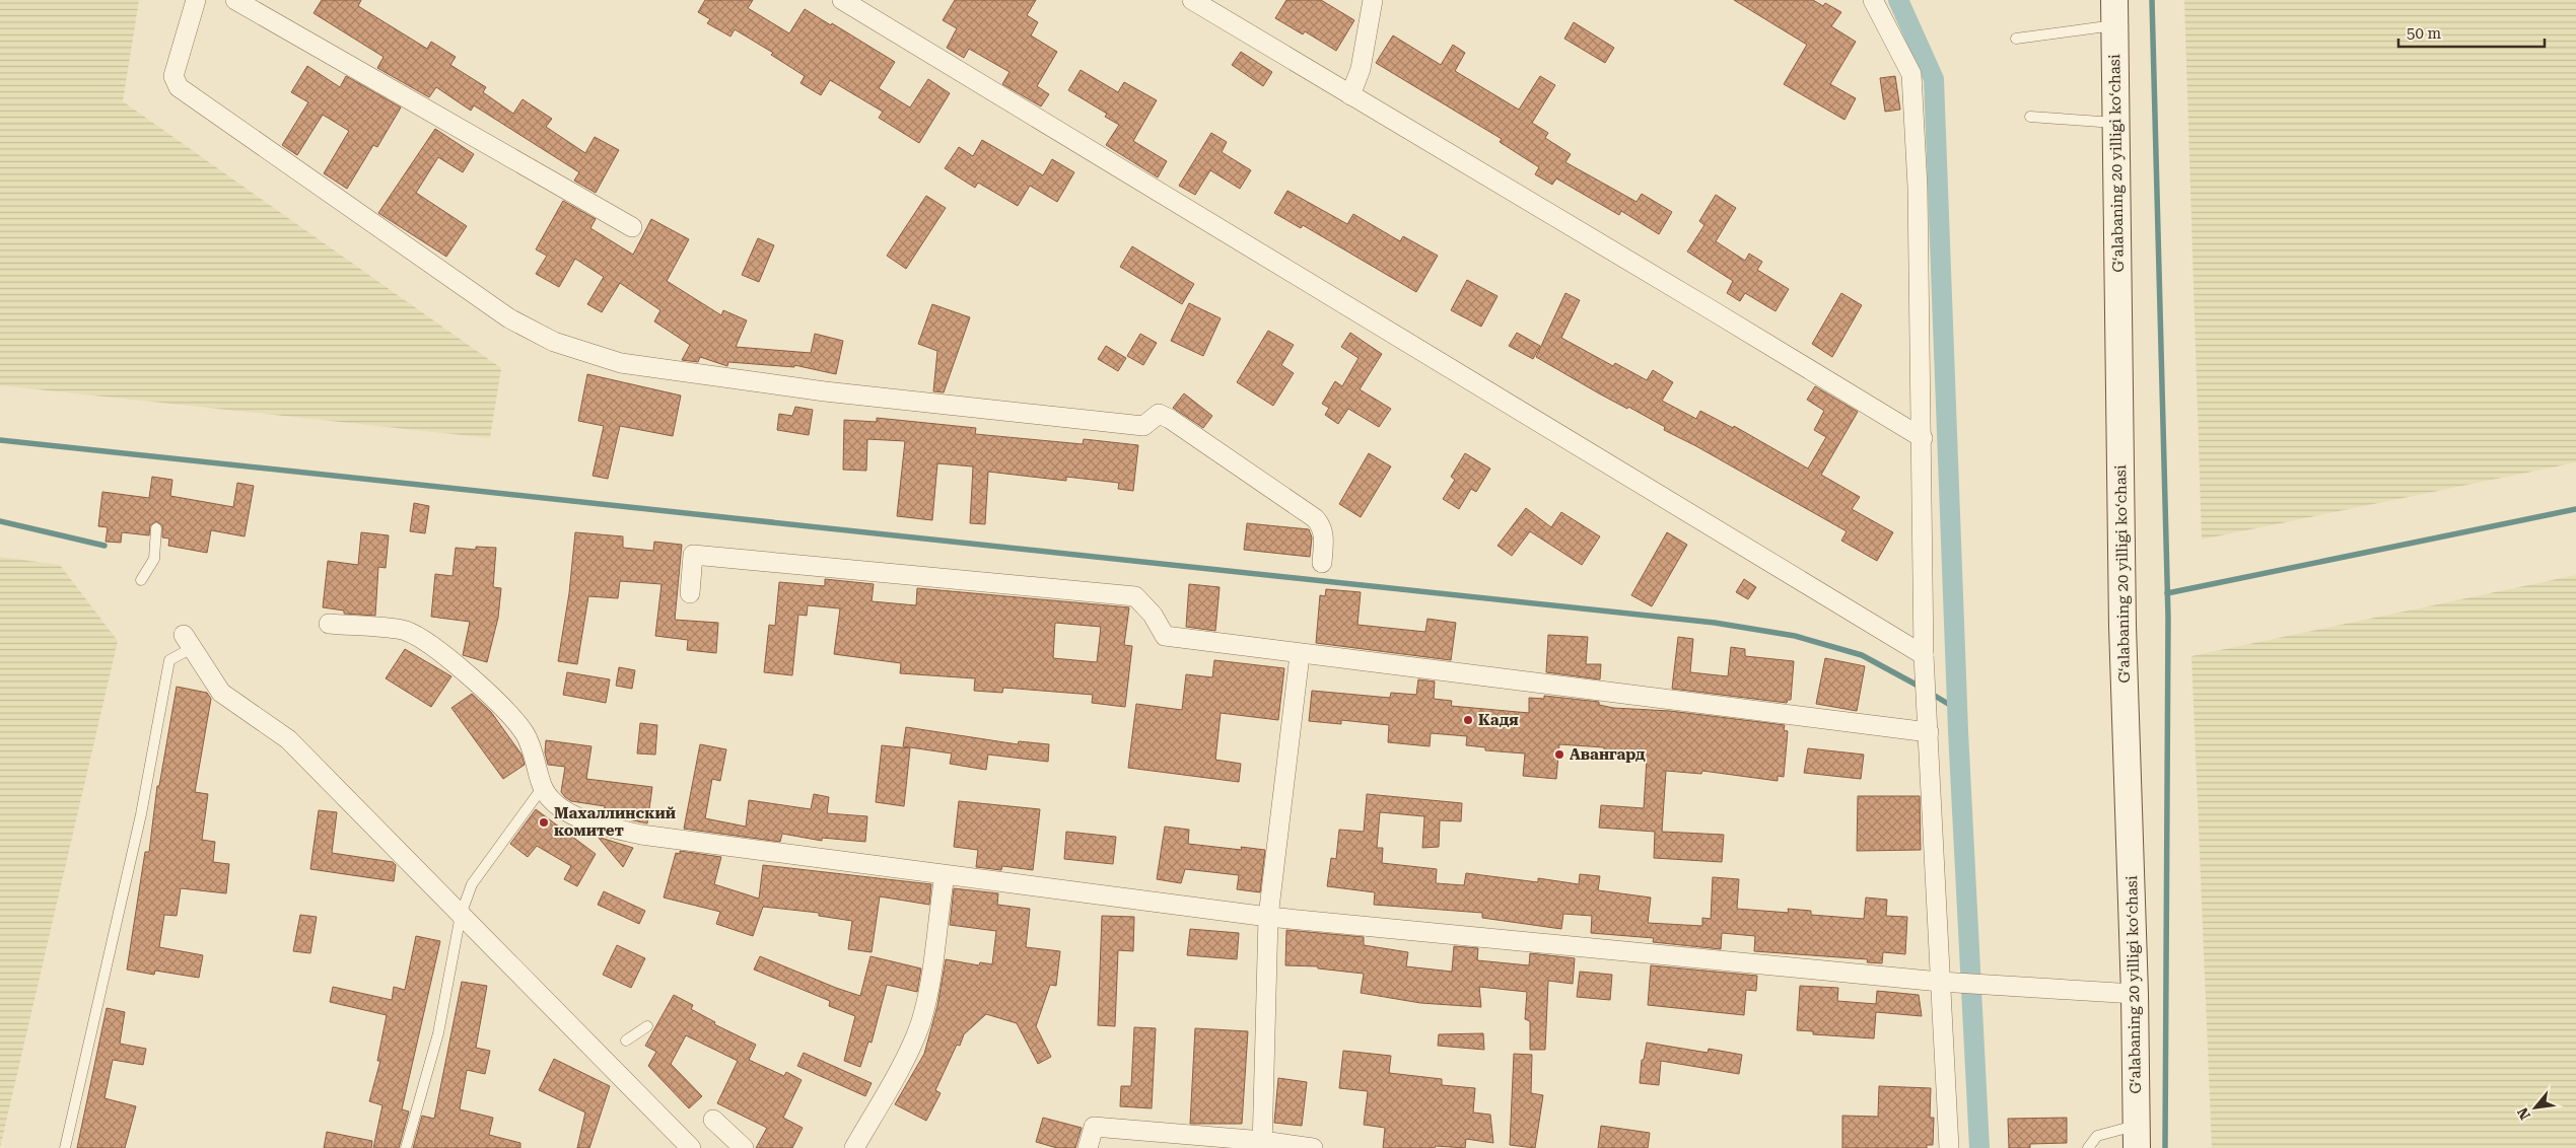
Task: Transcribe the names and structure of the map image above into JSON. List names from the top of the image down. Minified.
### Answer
{"streets":{"main road":["Gʻalabaning 20 yilligi koʻchasi"]},"places":["Кадя","Авангард","Махаллинский комитет"],"scale_bar":"50 m","north":"bottom left"}
